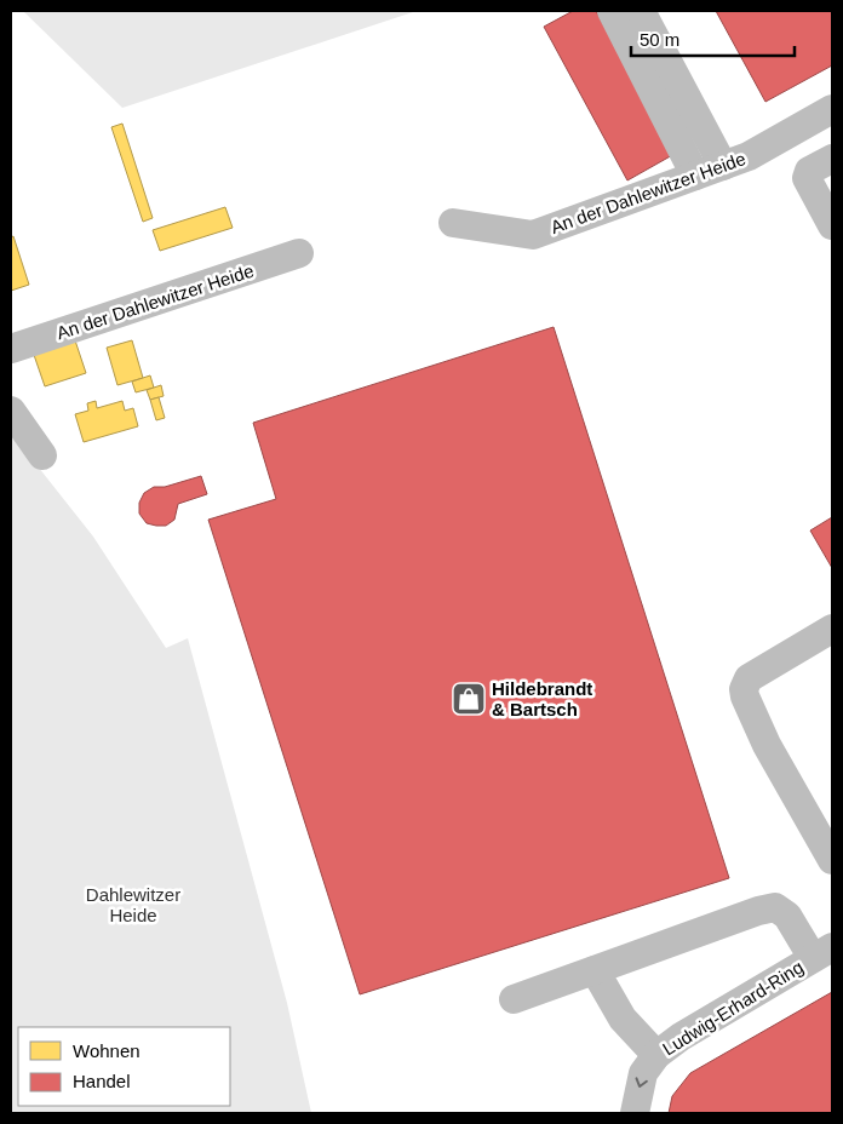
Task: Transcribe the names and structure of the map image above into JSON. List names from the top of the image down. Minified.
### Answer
{"streets":{"street":["An der Dahlewitzer Heide","Ludwig-Erhard-Ring"]},"parks":["Dahlewitzer Heide"],"places":{"shop":["Hildebrandt & Bartsch"]},"legend":["Wohnen","Handel"],"scale_bar":"50 m"}
